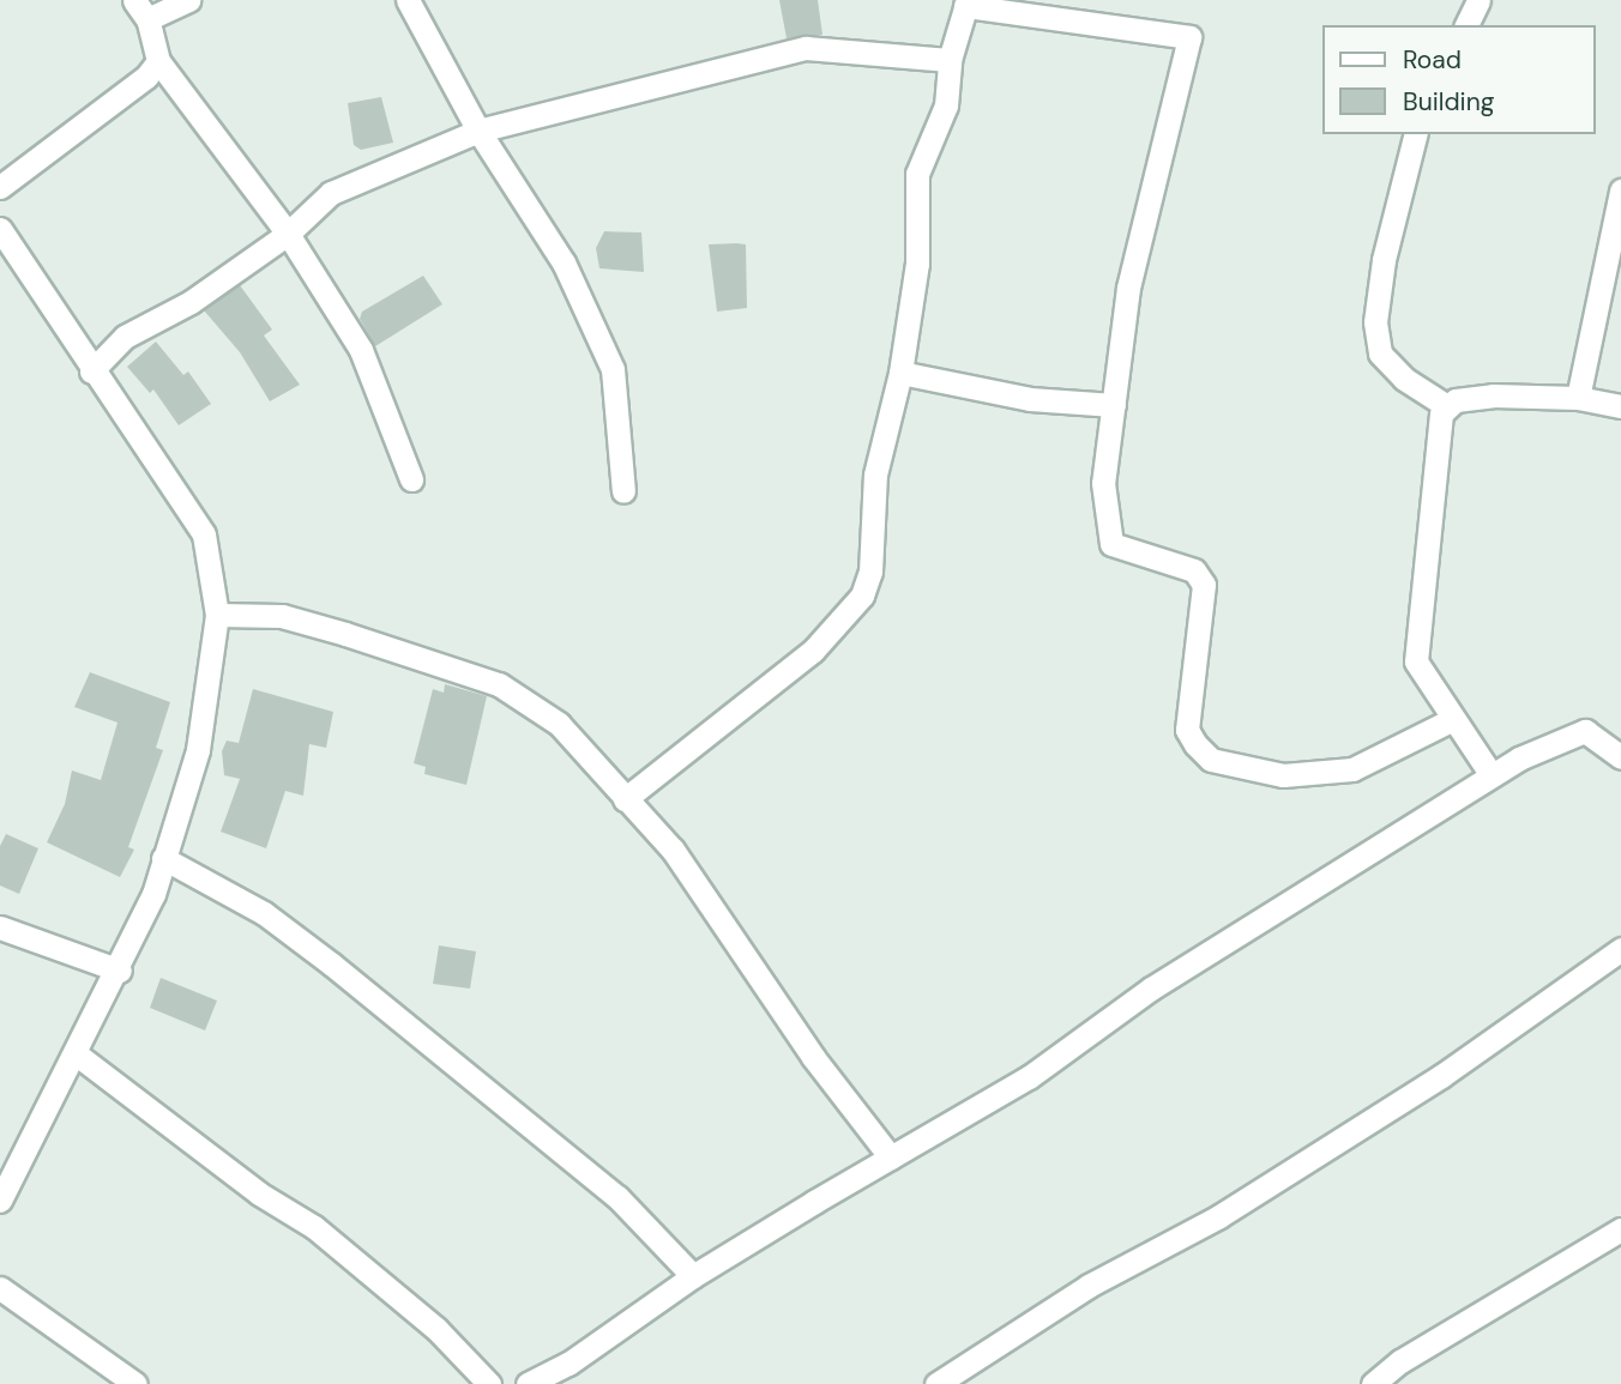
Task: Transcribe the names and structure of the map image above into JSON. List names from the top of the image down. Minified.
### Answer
{"legend":["Road","Building"]}
